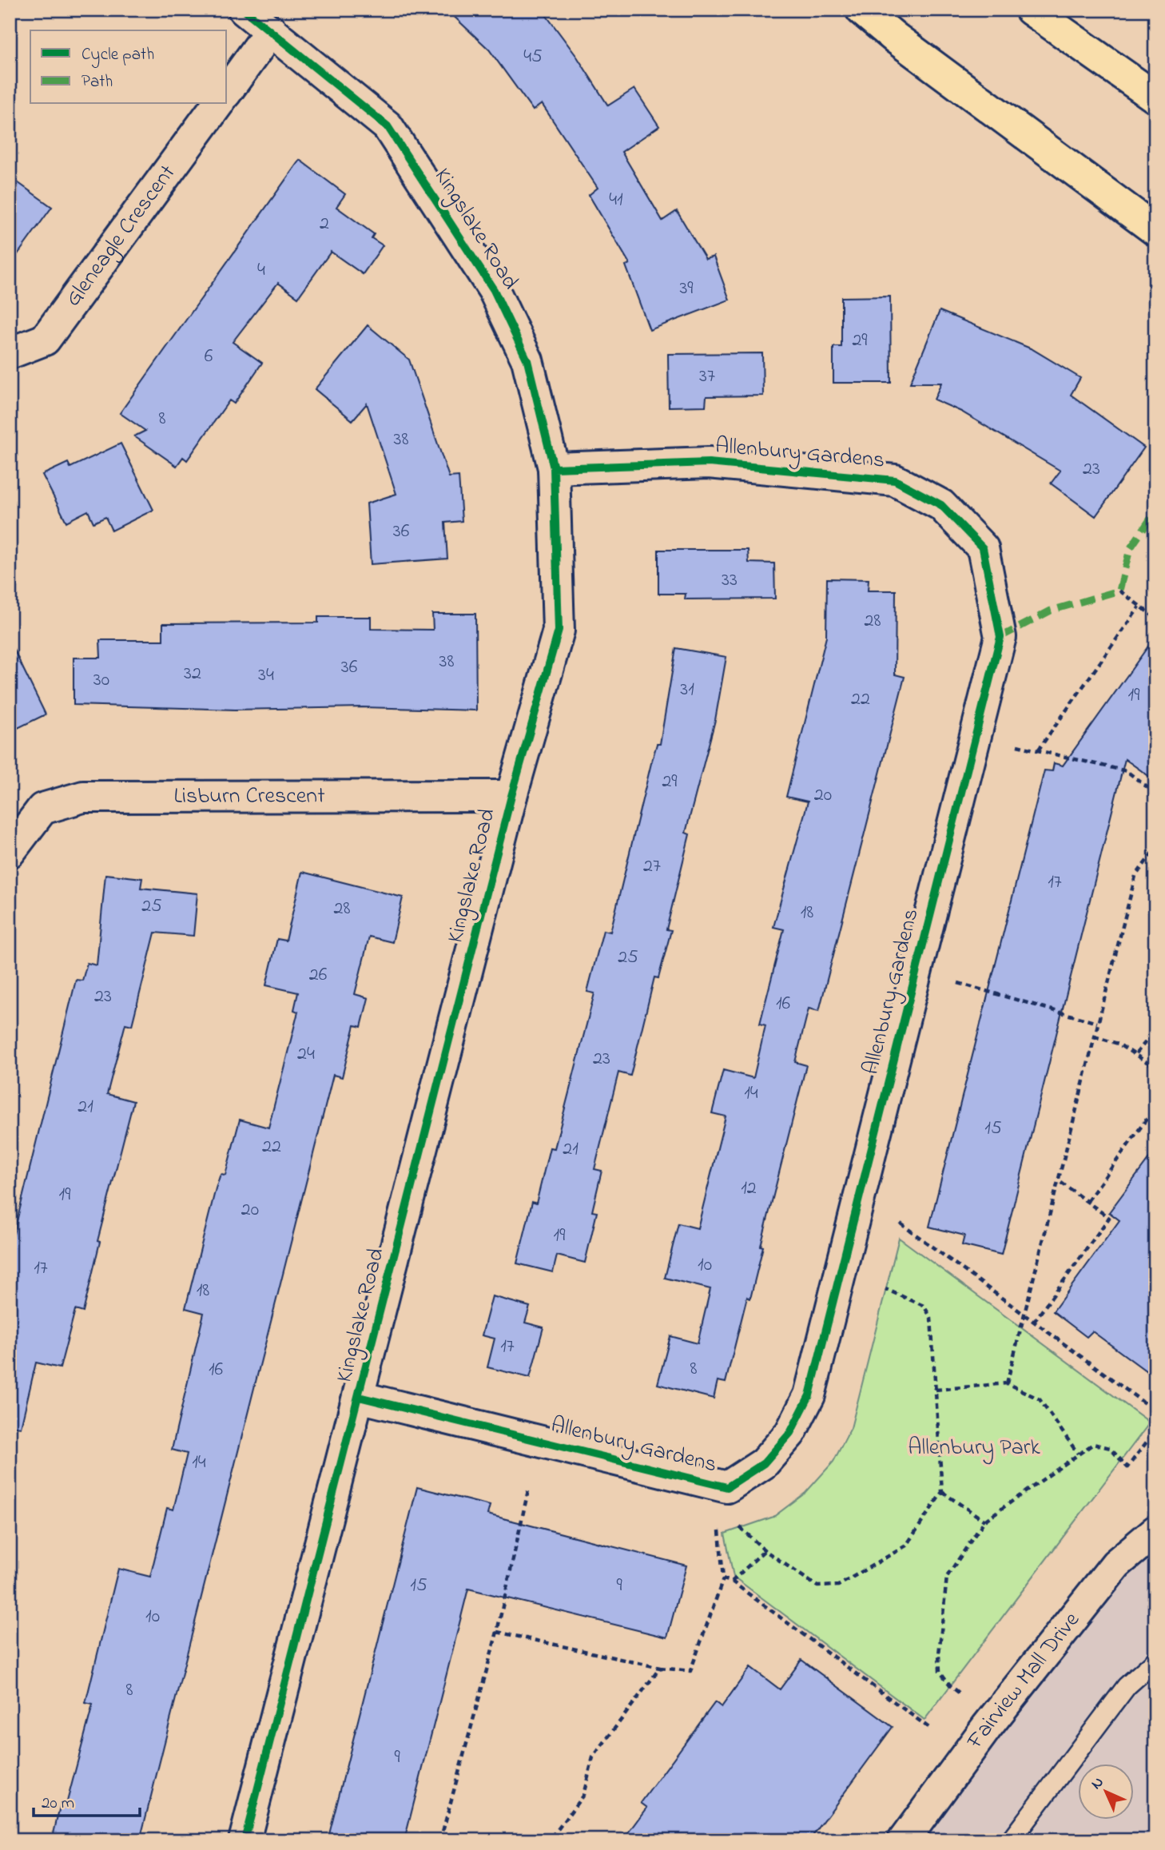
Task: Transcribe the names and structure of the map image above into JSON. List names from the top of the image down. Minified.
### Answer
{"streets":{"street":["Kingslake Road","Gleneagle Crescent","Allenbury Gardens","Lisburn Crescent","Fairview Mall Drive"]},"crossings":[["Kingslake Road","Allenbury Gardens"],["Kingslake Road","Lisburn Crescent"]],"parks":["Allenbury Park"],"house_numbers":["45","41","2","4","39","29","6","37","8","38","23","36","33","28","38","36","32","34","30","31","19","22","29","20","27","17","25","28","18","25","26","23","16","24","23","14","21","15","22","21","12","19","20","19","10","17","18","17","8","16","14","15","9","10","8","9"],"legend":["Cycle path","Path"],"scale_bar":"20 m","north":"top left"}
